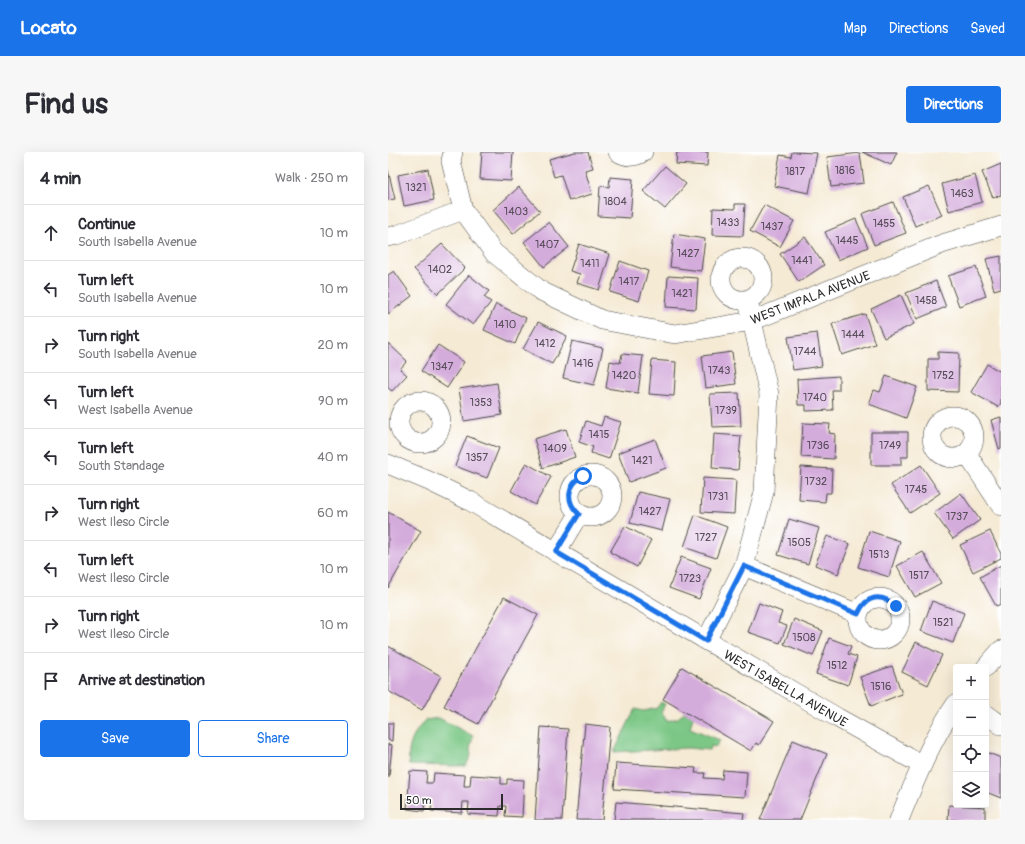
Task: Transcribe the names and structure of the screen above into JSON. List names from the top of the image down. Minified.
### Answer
{"streets":{"street":["WEST IMPALA AVENUE","WEST ISABELLA AVENUE"]},"house_numbers":["1816","1817","1321","1463","1804","1403","1433","1455","1437","1445","1407","1427","1441","1411","1402","1417","1421","1458","1410","1444","1412","1744","1416","1347","1743","1420","1752","1740","1353","1739","1415","1736","1749","1409","1357","1421","1732","1745","1731","1427","1737","1727","1505","1513","1517","1723","1521","1508","1512","1516"],"scale_bar":"50 m","page":{"header":"Locato","nav":["Map","Directions","Saved"],"buttons":["Directions",["Save","Share"]],"title":"Find us","heading":["4 min","Walk · 250 m"],"list":[["Continue","South Isabella Avenue","10 m"],["Turn left","South Isabella Avenue","10 m"],["Turn right","South Isabella Avenue","20 m"],["Turn left","West Isabella Avenue","90 m"],["Turn left","South Standage","40 m"],["Turn right","West Ileso Circle","60 m"],["Turn left","West Ileso Circle","10 m"],["Turn right","West Ileso Circle","10 m"],"Arrive at destination"],"map_buttons":["+","−"],"scale":"50 m"}}
